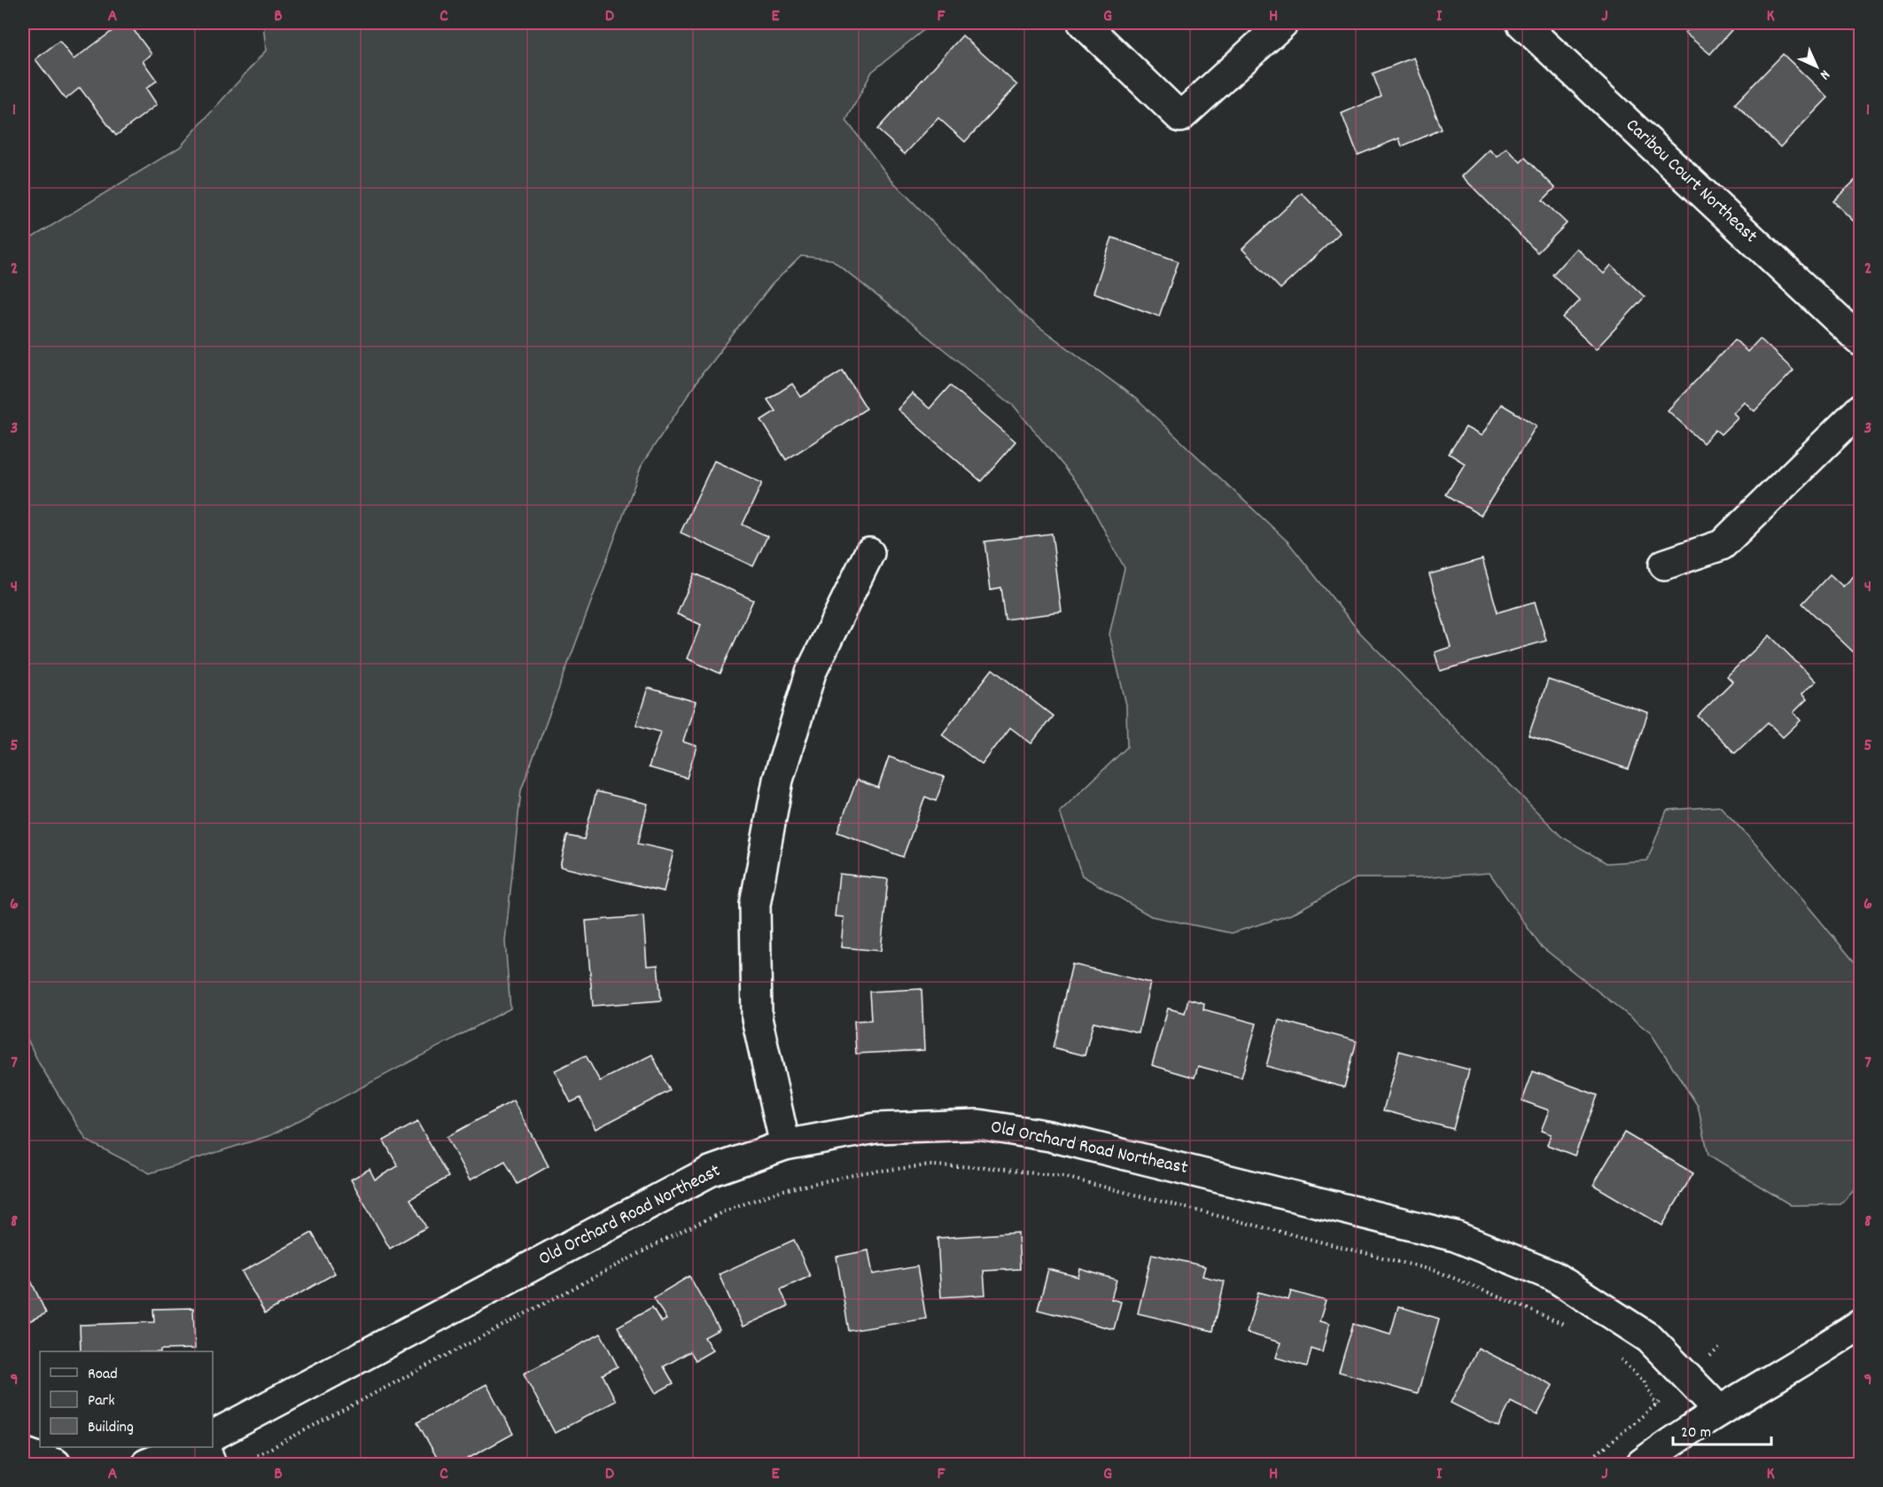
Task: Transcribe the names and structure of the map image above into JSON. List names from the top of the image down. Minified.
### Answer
{"streets":{"street":["Caribou Court Northeast","Old Orchard Road Northeast"]},"legend":["Road","Park","Building"],"scale_bar":"20 m","north":"bottom right","grid":{"columns":["A","B","C","D","E","F","G","H","I","J","K"],"rows":["1","2","3","4","5","6","7","8","9"]}}
